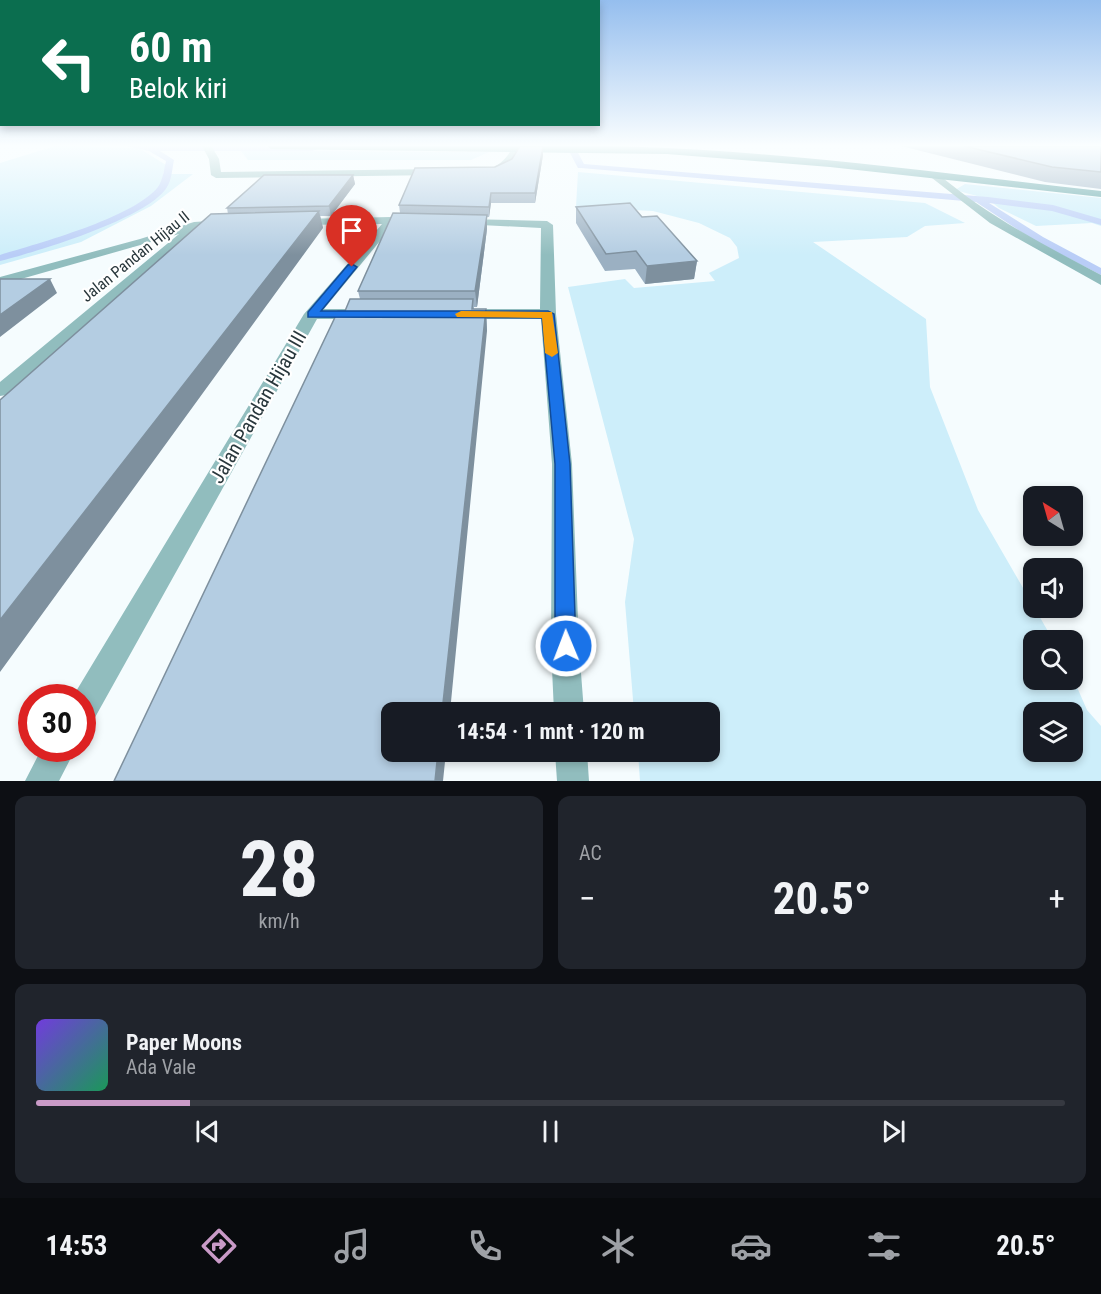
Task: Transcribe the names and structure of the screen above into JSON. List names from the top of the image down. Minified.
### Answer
{"streets":{"street":["Jalan Pandan Hijau II","Jalan Pandan Hijau III"]},"north":"top left","page":{"turn":["60 m","Belok kiri"],"limit":"30","trip":"14:54 · 1 mnt · 120 m","tile":[["28","km/h"],"AC"],"heat":["−","20.5°","+"],"song":["Paper Moons","Ada Vale"],"tabs":["14:53","20.5°"]}}
